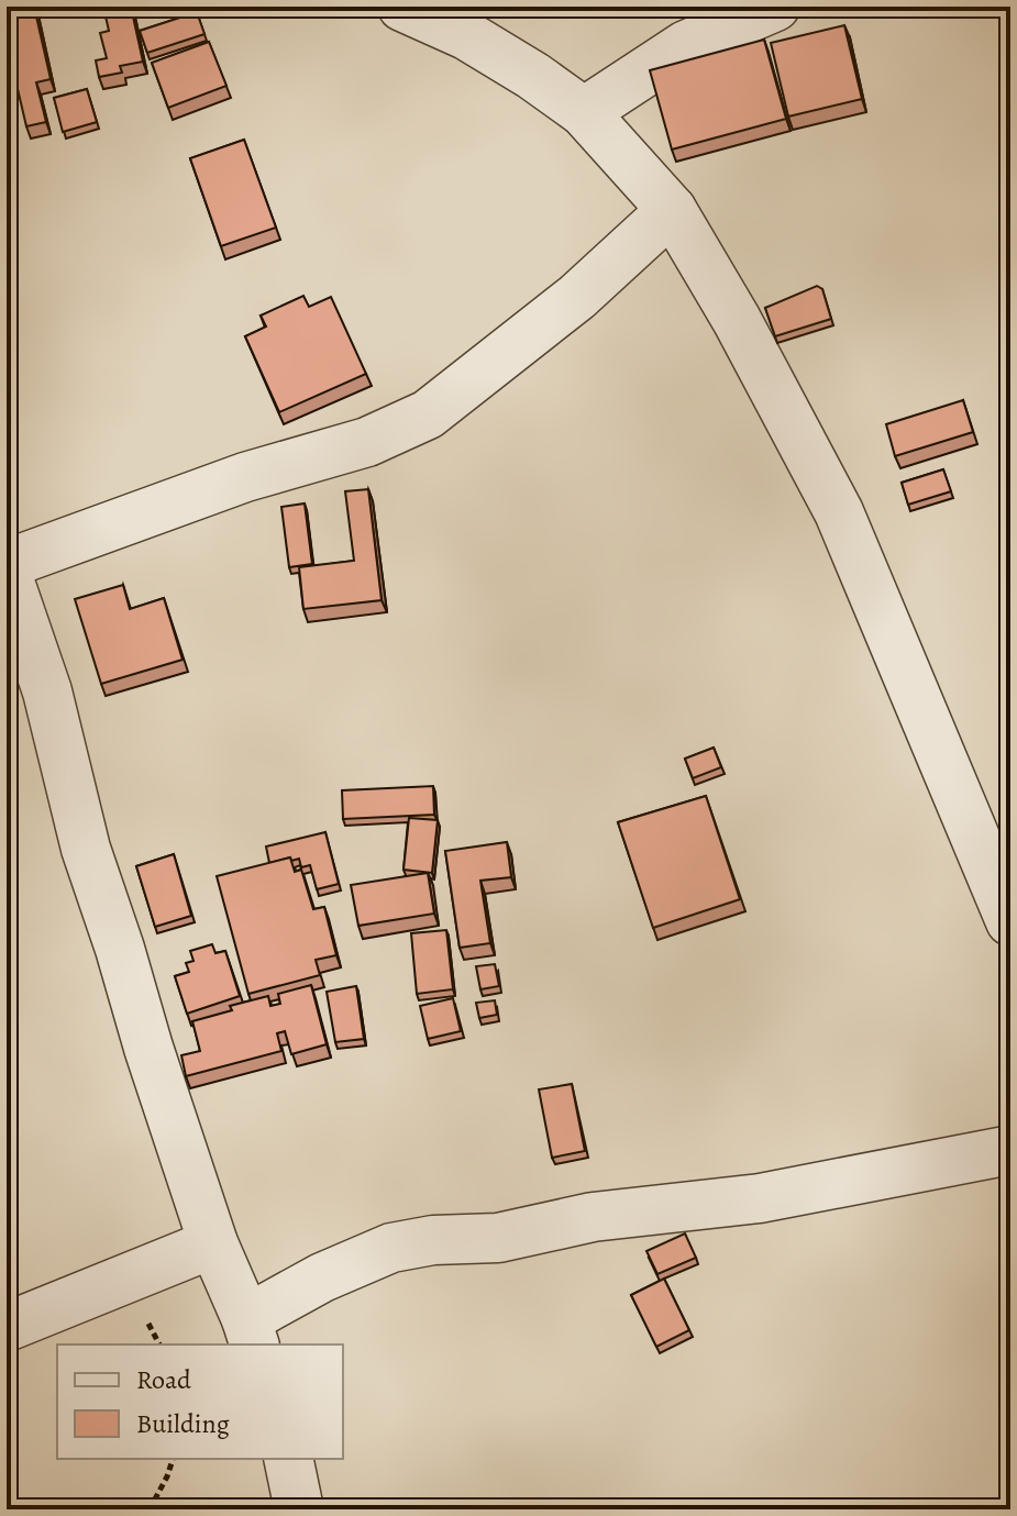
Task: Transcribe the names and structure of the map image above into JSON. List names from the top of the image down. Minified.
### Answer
{"legend":["Road","Building"]}
